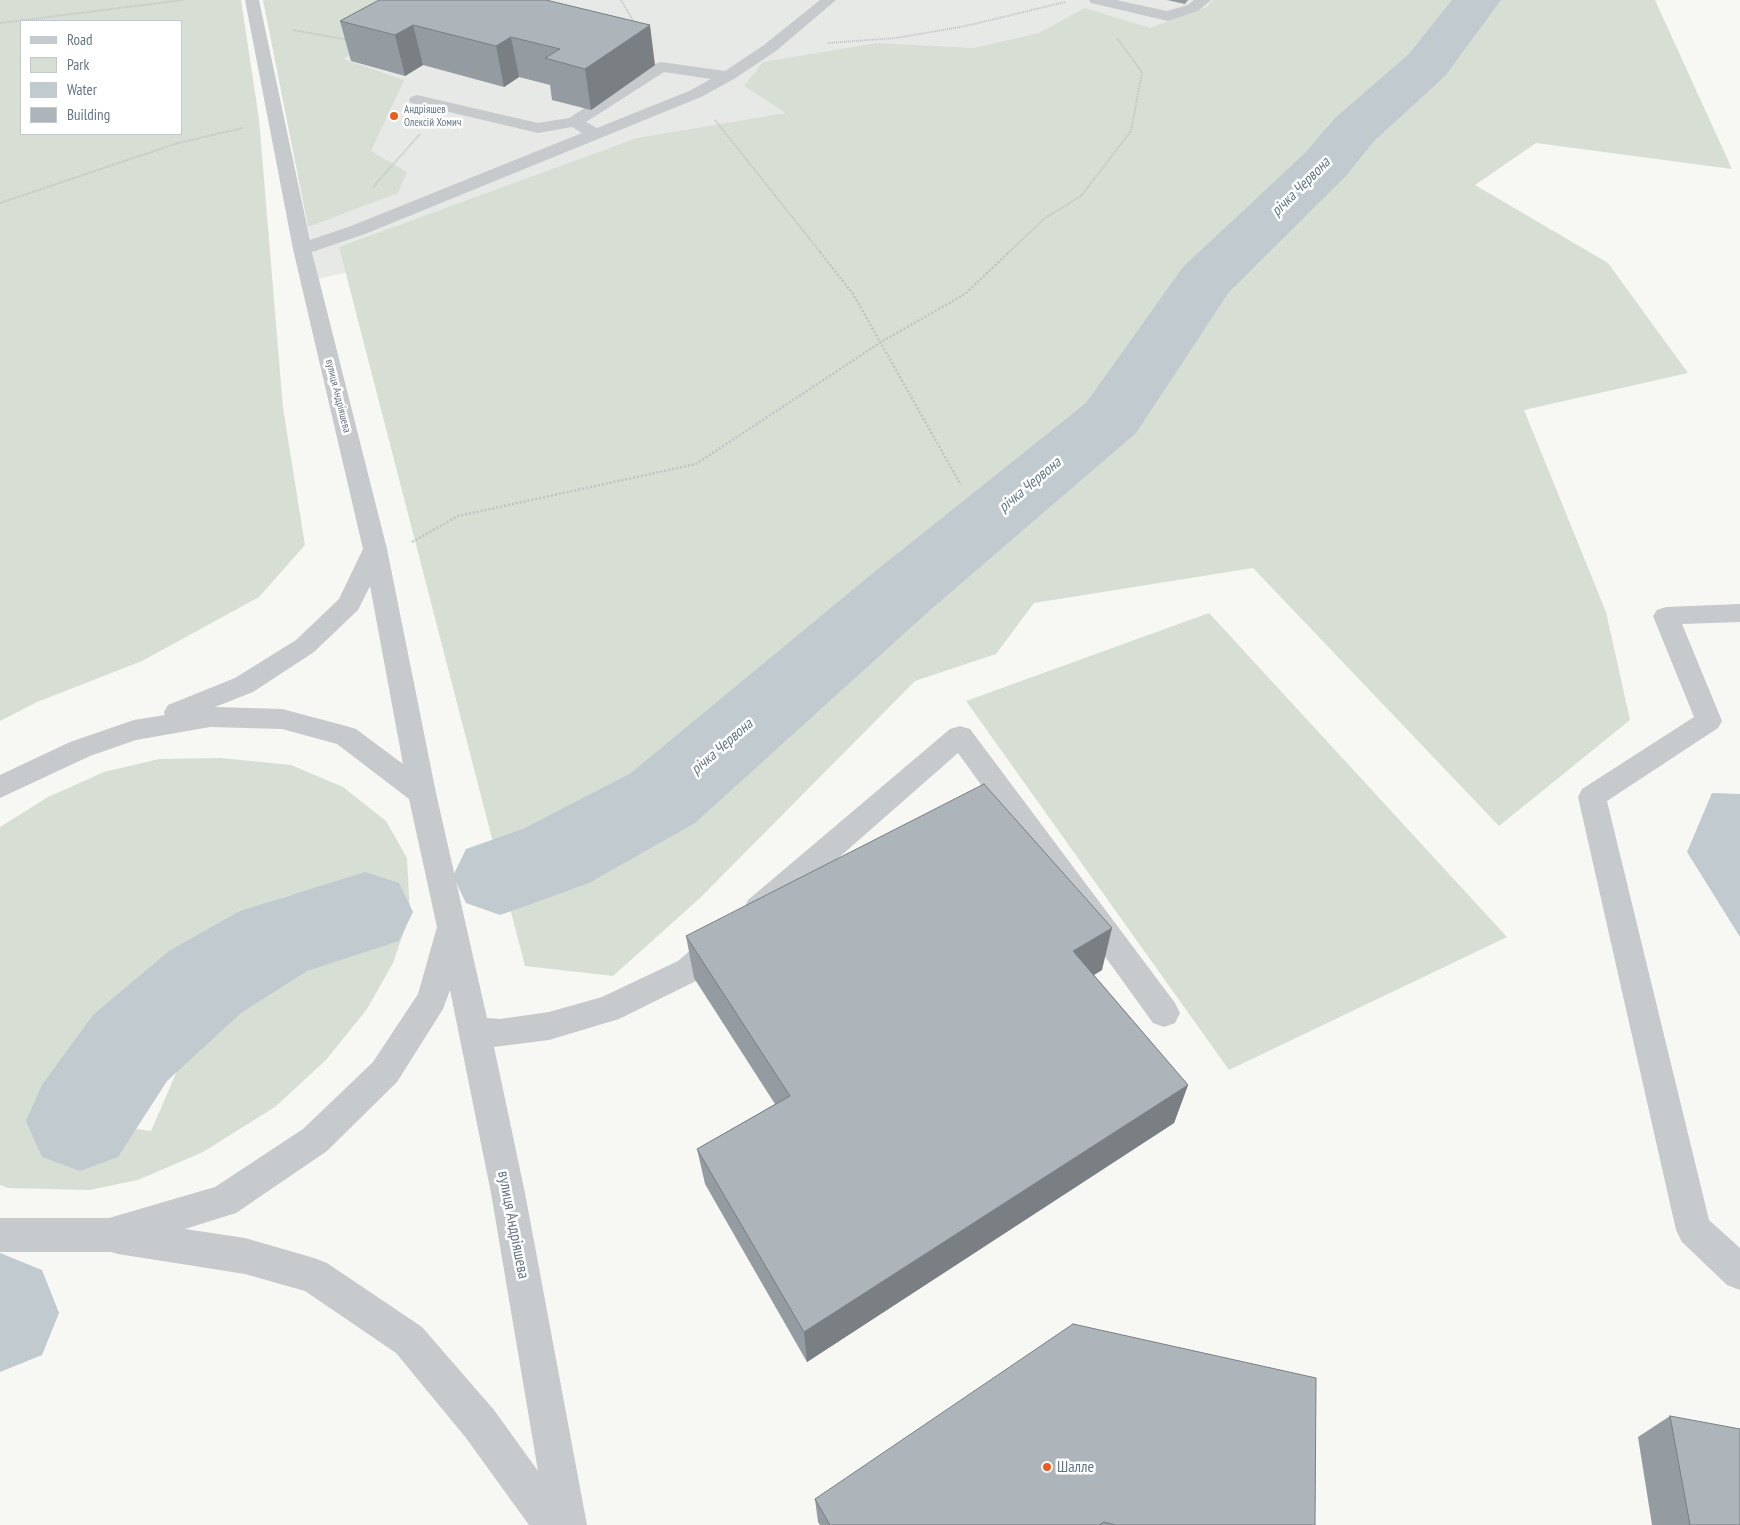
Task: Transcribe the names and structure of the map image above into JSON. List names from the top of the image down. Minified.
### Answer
{"streets":{"street":["вулиця Андріяшева"]},"water":["річка Червона"],"places":["Андріяшев Олексій Хомич","Шалле"],"legend":["Road","Park","Water","Building"]}
